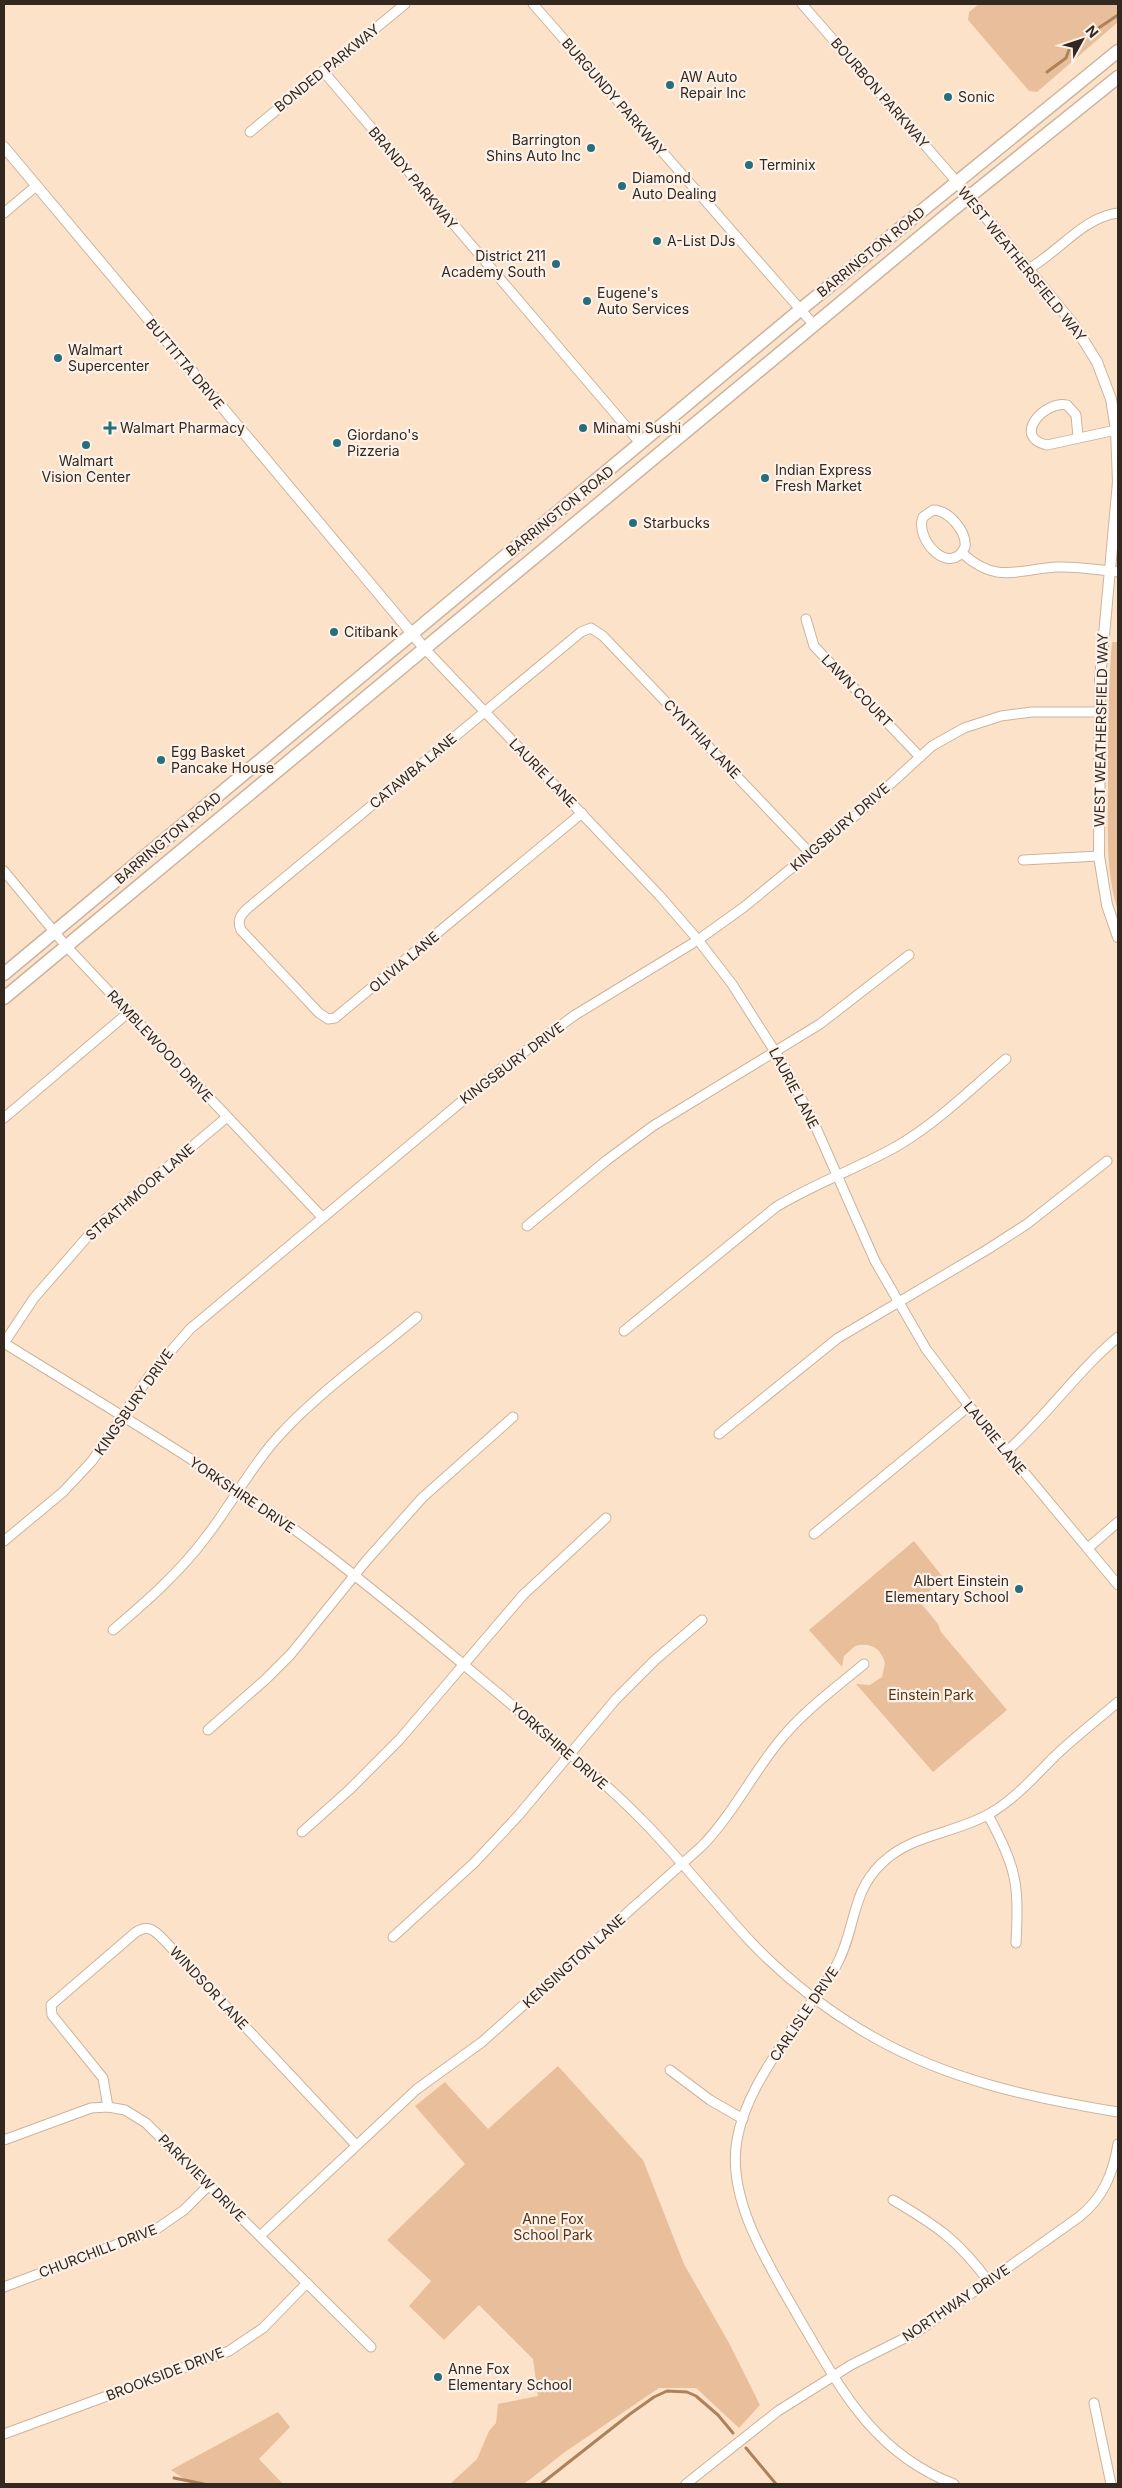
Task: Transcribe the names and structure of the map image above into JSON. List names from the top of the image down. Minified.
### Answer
{"streets":{"main road":["BARRINGTON ROAD"],"street":["BONDED PARKWAY","BOURBON PARKWAY","BURGUNDY PARKWAY","BRANDY PARKWAY","WEST WEATHERSFIELD WAY","BUTTITTA DRIVE","LAWN COURT","CYNTHIA LANE","CATAWBA LANE","LAURIE LANE","KINGSBURY DRIVE","OLIVIA LANE","RAMBLEWOOD DRIVE","STRATHMOOR LANE","YORKSHIRE DRIVE","KENSINGTON LANE","WINDSOR LANE","CARLISLE DRIVE","PARKVIEW DRIVE","CHURCHILL DRIVE","NORTHWAY DRIVE","BROOKSIDE DRIVE"]},"crossings":[["BONDED PARKWAY","BRANDY PARKWAY"],["BOURBON PARKWAY","BARRINGTON ROAD"],["BOURBON PARKWAY","WEST WEATHERSFIELD WAY"],["BURGUNDY PARKWAY","BARRINGTON ROAD"],["BRANDY PARKWAY","BARRINGTON ROAD"],["BARRINGTON ROAD","WEST WEATHERSFIELD WAY"],["BARRINGTON ROAD","BUTTITTA DRIVE"],["BARRINGTON ROAD","LAURIE LANE"],["BARRINGTON ROAD","RAMBLEWOOD DRIVE"],["WEST WEATHERSFIELD WAY","KINGSBURY DRIVE"],["BUTTITTA DRIVE","LAURIE LANE"],["LAWN COURT","KINGSBURY DRIVE"],["CYNTHIA LANE","CATAWBA LANE"],["CYNTHIA LANE","KINGSBURY DRIVE"],["CATAWBA LANE","LAURIE LANE"],["CATAWBA LANE","OLIVIA LANE"],["LAURIE LANE","KINGSBURY DRIVE"],["LAURIE LANE","OLIVIA LANE"],["KINGSBURY DRIVE","RAMBLEWOOD DRIVE"],["KINGSBURY DRIVE","YORKSHIRE DRIVE"],["RAMBLEWOOD DRIVE","STRATHMOOR LANE"],["STRATHMOOR LANE","YORKSHIRE DRIVE"],["YORKSHIRE DRIVE","KENSINGTON LANE"],["YORKSHIRE DRIVE","CARLISLE DRIVE"],["KENSINGTON LANE","WINDSOR LANE"],["KENSINGTON LANE","PARKVIEW DRIVE"],["WINDSOR LANE","PARKVIEW DRIVE"],["CARLISLE DRIVE","NORTHWAY DRIVE"],["PARKVIEW DRIVE","CHURCHILL DRIVE"],["PARKVIEW DRIVE","BROOKSIDE DRIVE"]],"parks":["Einstein Park","Anne Fox School Park"],"places":{"other":["AW Auto Repair Inc","Sonic","Barrington Shins Auto Inc","Terminix","Diamond Auto Dealing","A-List DJs","District 211 Academy South","Eugene's Auto Services","Walmart Supercenter","Minami Sushi","Giordano's Pizzeria","Walmart Vision Center","Indian Express Fresh Market","Starbucks","Citibank","Egg Basket Pancake House","Albert Einstein Elementary School","Anne Fox Elementary School"],"health":["Walmart Pharmacy"]},"north":"top right"}
